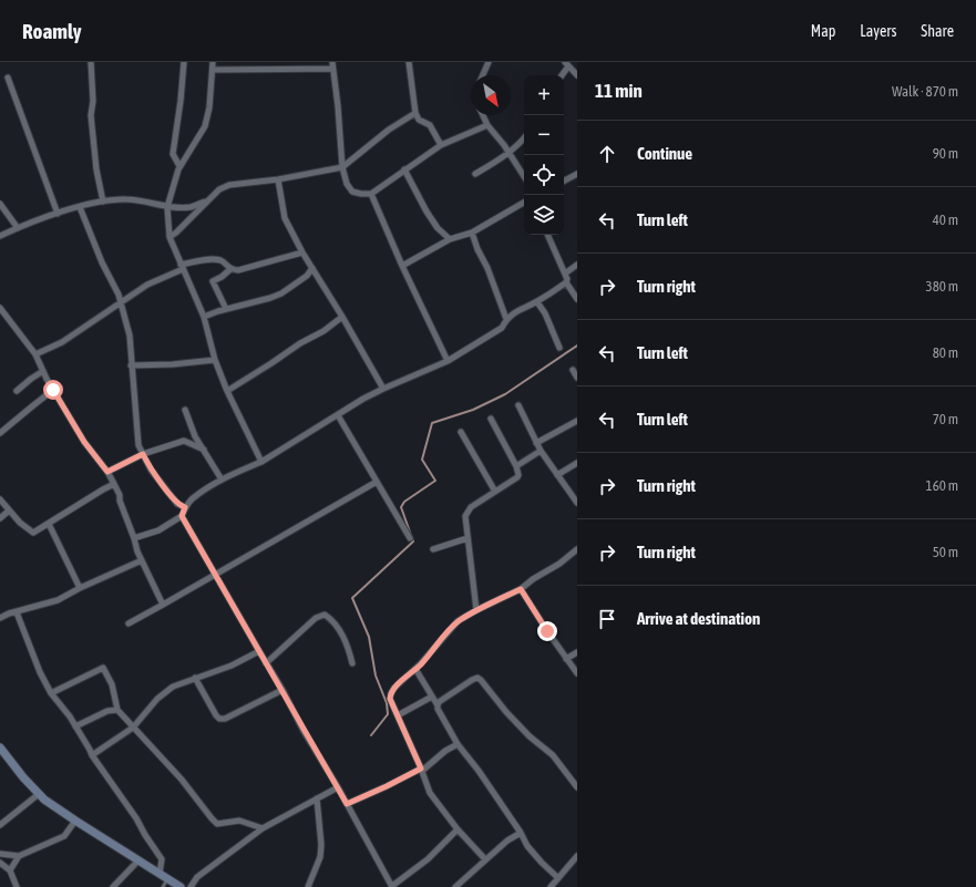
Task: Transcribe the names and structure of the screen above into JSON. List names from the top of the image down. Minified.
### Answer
{"north":"bottom right","page":{"header":"Roamly","nav":["Map","Layers","Share"],"heading":["11 min","Walk · 870 m"],"map_buttons":["+","−"],"list":[["Continue","90 m"],["Turn left","40 m"],["Turn right","380 m"],["Turn left","80 m"],["Turn left","70 m"],["Turn right","160 m"],["Turn right","50 m"],"Arrive at destination"]}}
